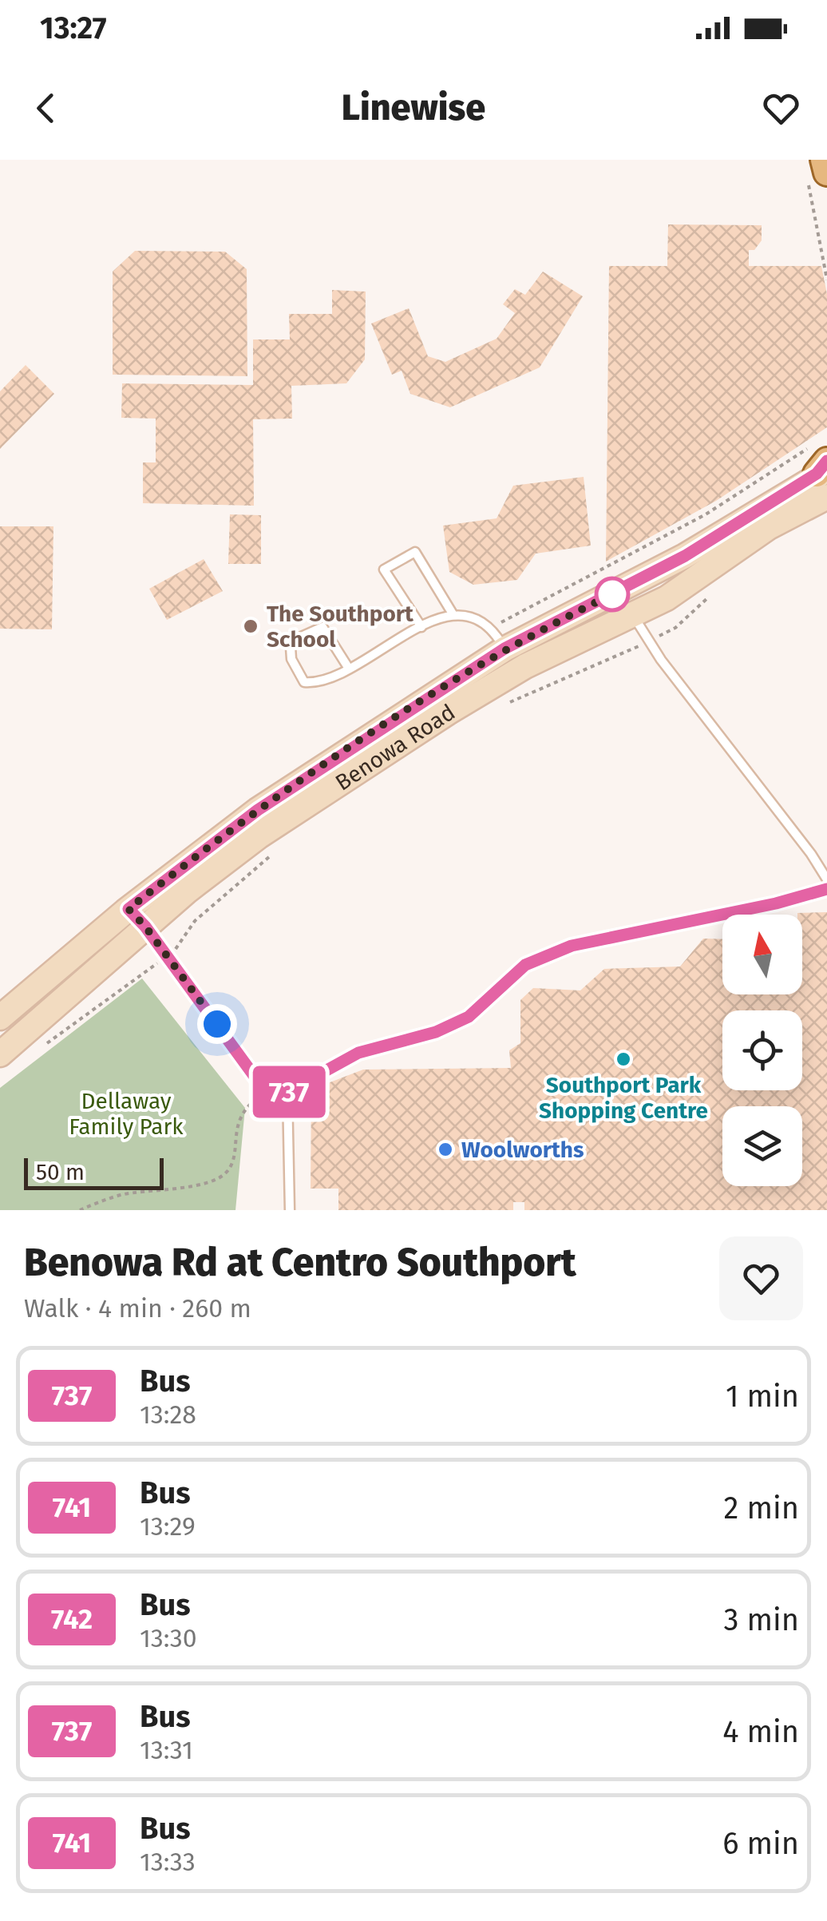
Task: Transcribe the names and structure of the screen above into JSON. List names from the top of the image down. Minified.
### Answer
{"streets":{"main road":["Benowa Road"]},"parks":["Dellaway Family Park"],"places":["The Southport School","Southport Park Shopping Centre","Woolworths"],"lines":["bus line 737"],"scale_bar":"50 m","north":"top","page":{"status":"13:27","header":"Linewise","on_map":"737","scale":"50 m","heading":["Benowa Rd at Centro Southport","Walk · 4 min · 260 m"],"list":[{"mark":"737","name":"Bus","note":"13:28","value":"1 min"},{"mark":"741","name":"Bus","note":"13:29","value":"2 min"},{"mark":"742","name":"Bus","note":"13:30","value":"3 min"},{"mark":"737","name":"Bus","note":"13:31","value":"4 min"},{"mark":"741","name":"Bus","note":"13:33","value":"6 min"}]}}
